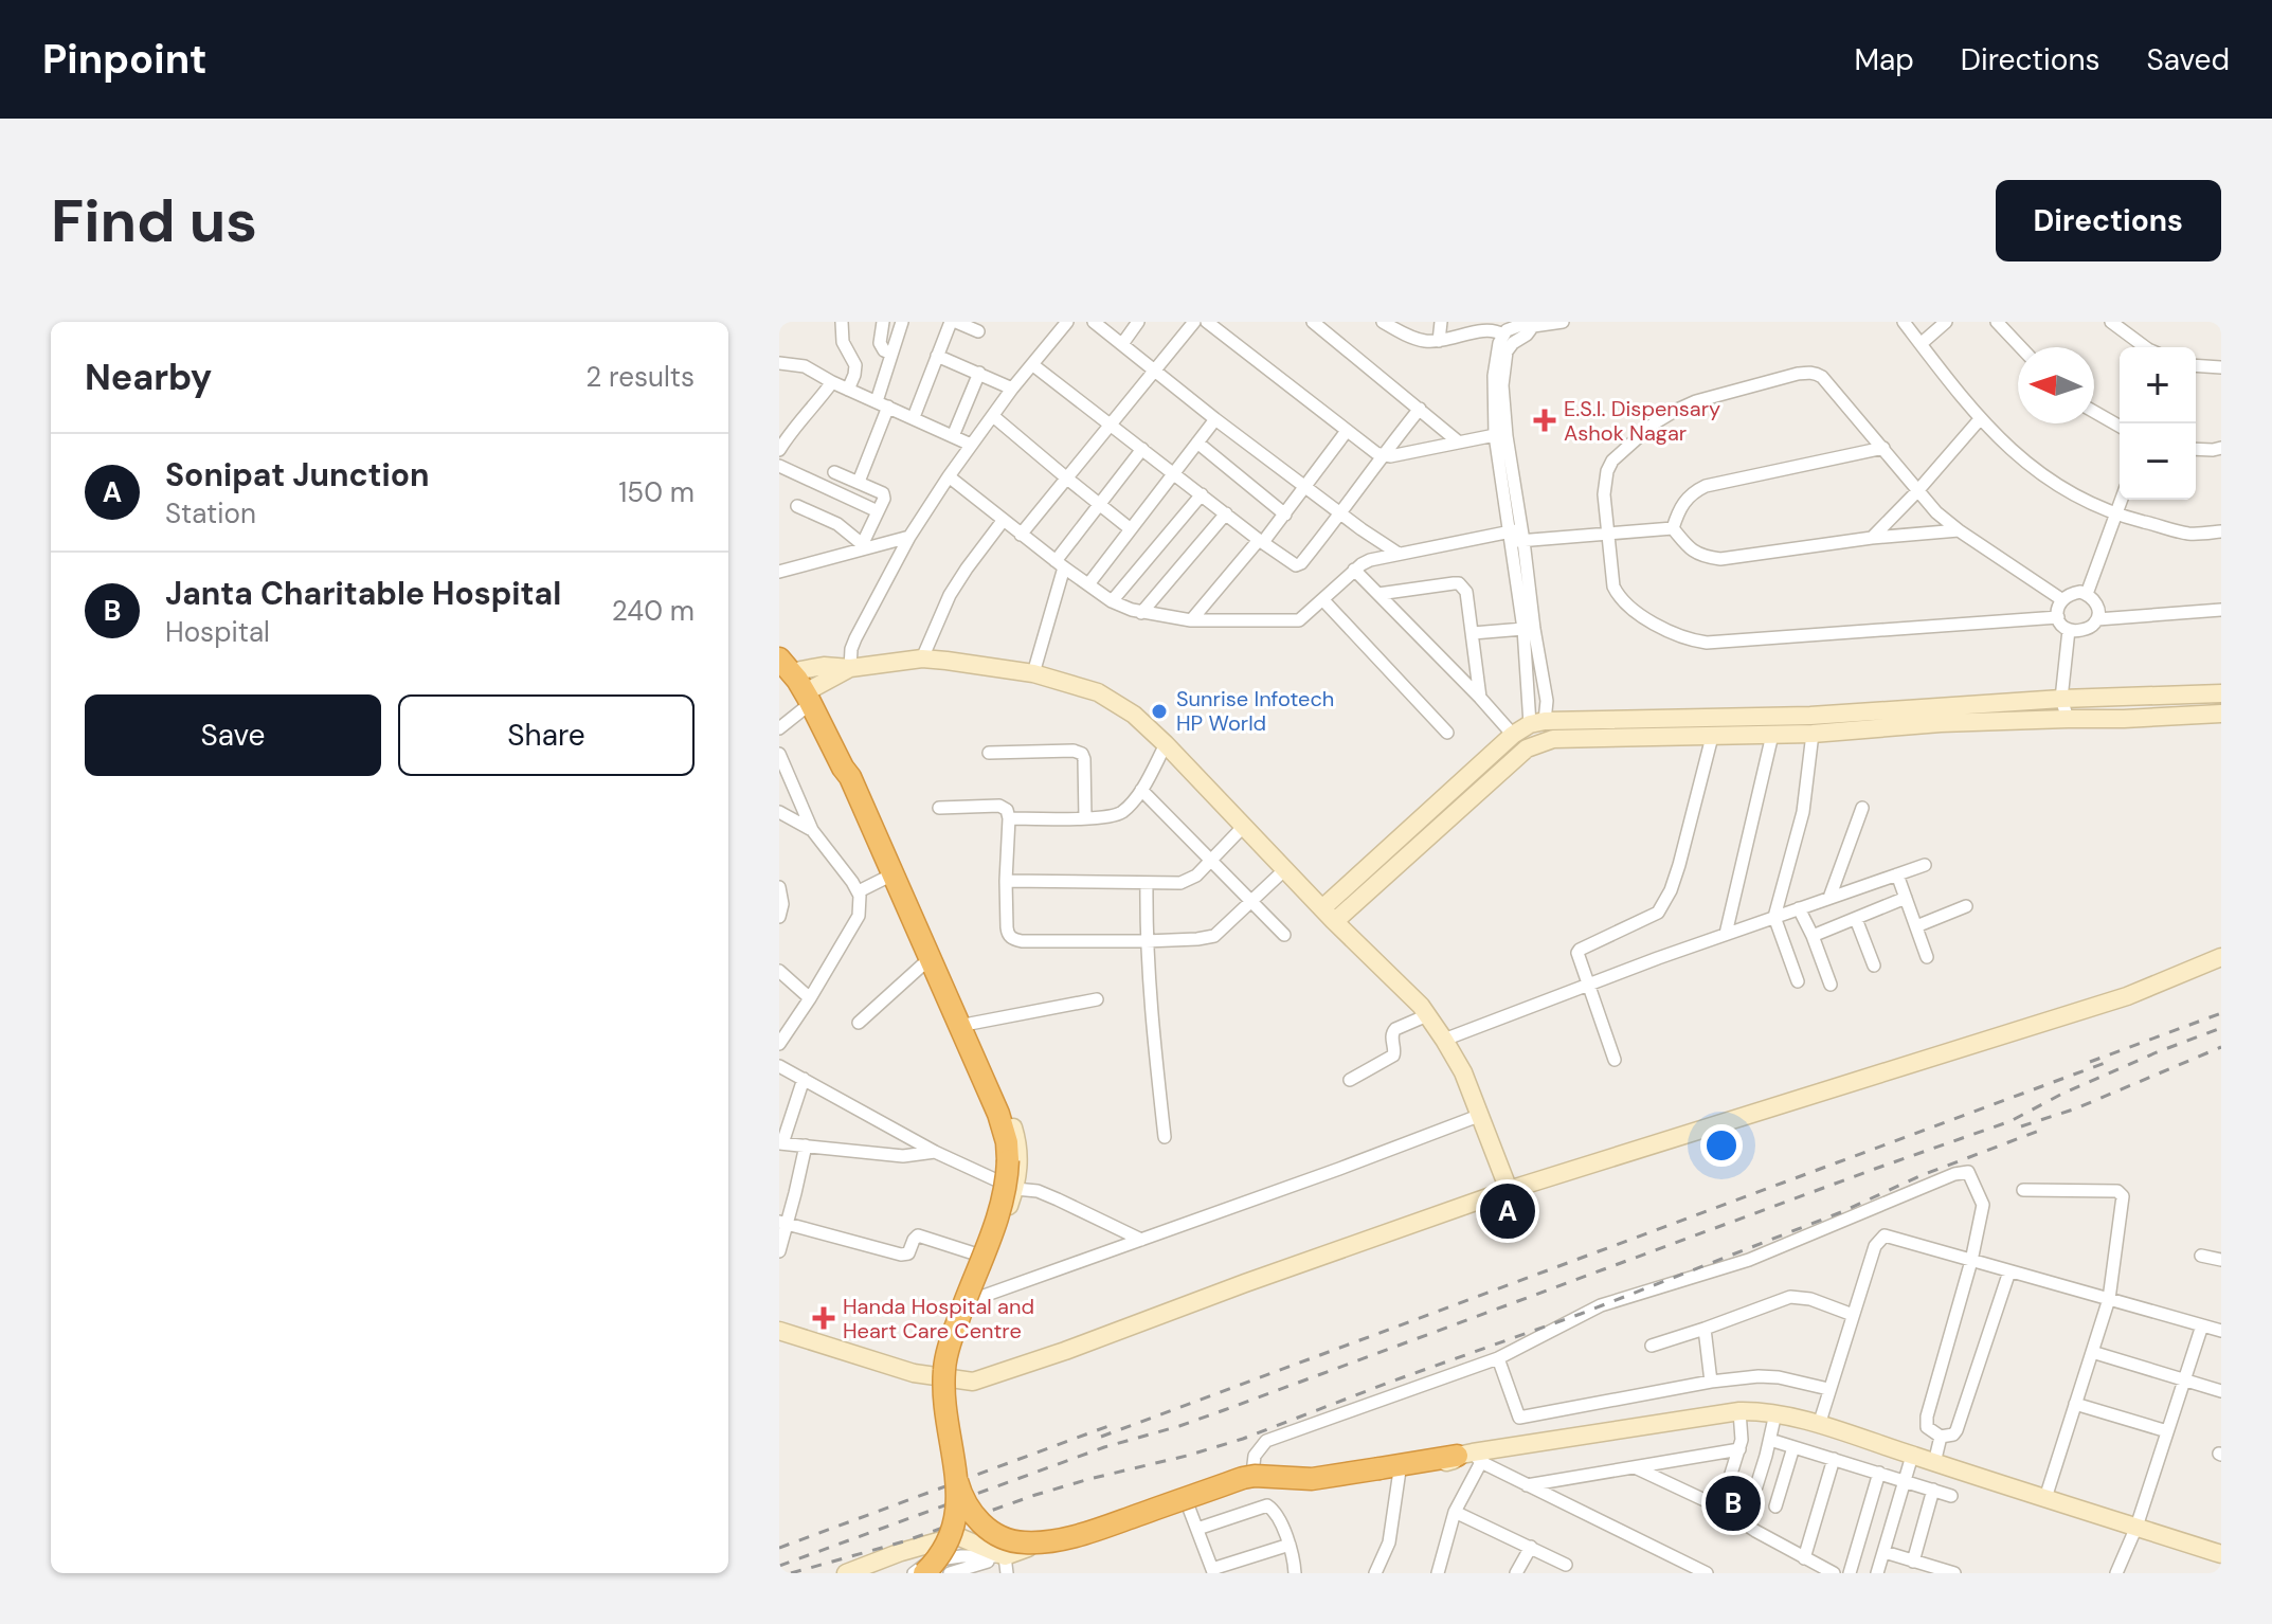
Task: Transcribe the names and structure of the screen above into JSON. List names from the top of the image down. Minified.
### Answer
{"places":{"health":["E.S.I. Dispensary Ashok Nagar","Handa Hospital and Heart Care Centre"],"other":["Sunrise Infotech HP World"]},"north":"left","page":{"header":"Pinpoint","nav":["Map","Directions","Saved"],"buttons":["Directions",["Save","Share"]],"title":"Find us","heading":["Nearby","2 results"],"map_buttons":["+","−"],"list":[{"mark":"A","name":"Sonipat Junction","note":"Station","value":"150 m"},{"mark":"B","name":"Janta Charitable Hospital","note":"Hospital","value":"240 m"}],"pins":["A","B"]}}
